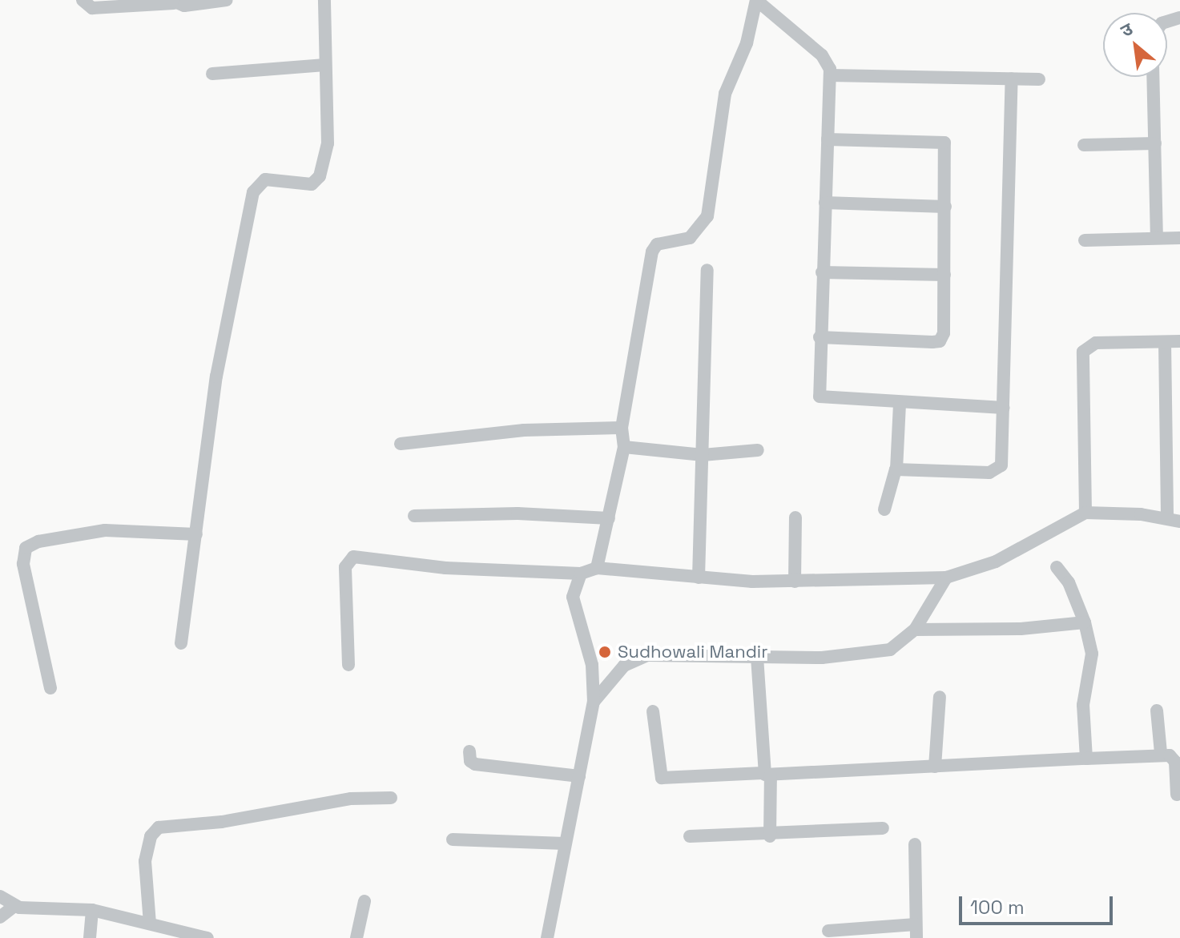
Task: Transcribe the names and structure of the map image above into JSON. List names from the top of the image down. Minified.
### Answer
{"places":["Sudhowali Mandir"],"scale_bar":"100 m","north":"top left"}
